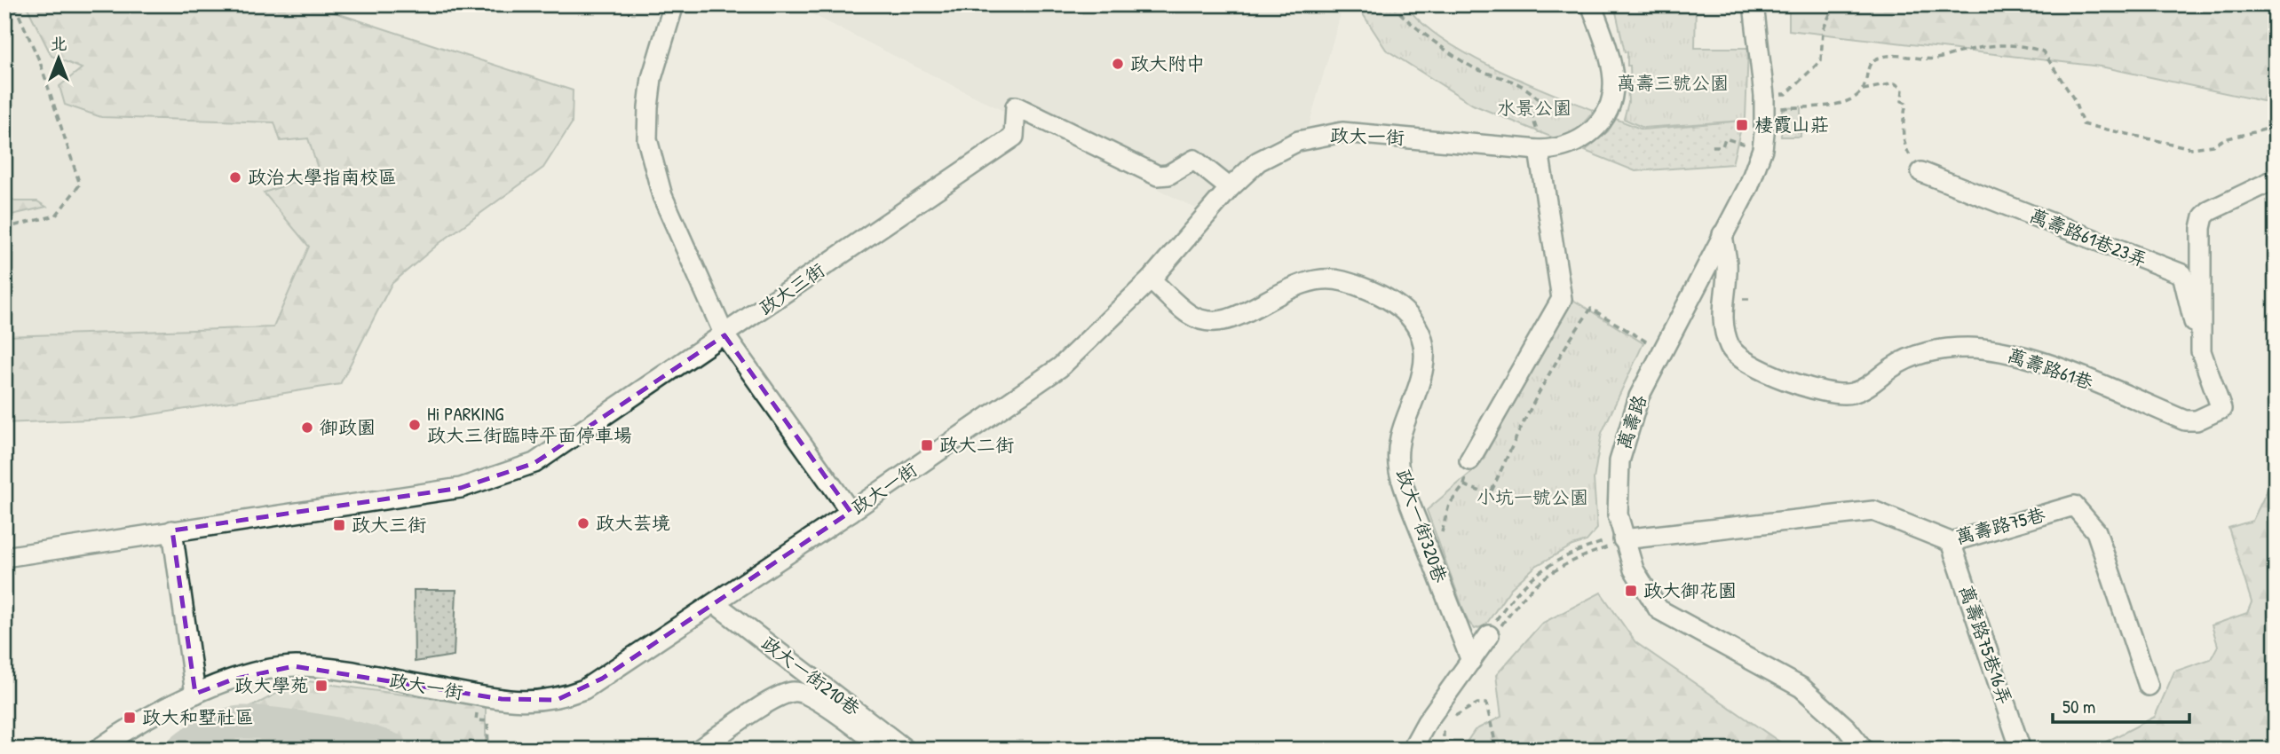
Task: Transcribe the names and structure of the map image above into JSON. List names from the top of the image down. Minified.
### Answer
{"streets":{"street":["政大一街","萬壽路61巷23弄","政大三街","萬壽路61巷","萬壽路","政大一街320巷","萬壽路75巷","萬壽路75巷16弄","政大一街210巷"]},"crossings":[["政大一街","政大三街"],["政大一街","政大一街320巷"],["政大一街","政大一街210巷"],["萬壽路61巷23弄","萬壽路61巷"],["萬壽路61巷","萬壽路"],["萬壽路","萬壽路75巷"],["萬壽路75巷","萬壽路75巷16弄"]],"parks":["萬壽三號公園","水景公園","小坑一號公園"],"places":{"other":["政大附中","政治大學指南校區","Hi PARKING 政大三街臨時平面停車場","御政園","政大芸境"],"transit":["棲霞山莊","政大二街","政大三街","政大御花園","政大學苑","政大和墅社區"]},"scale_bar":"50 m","north":"top"}
